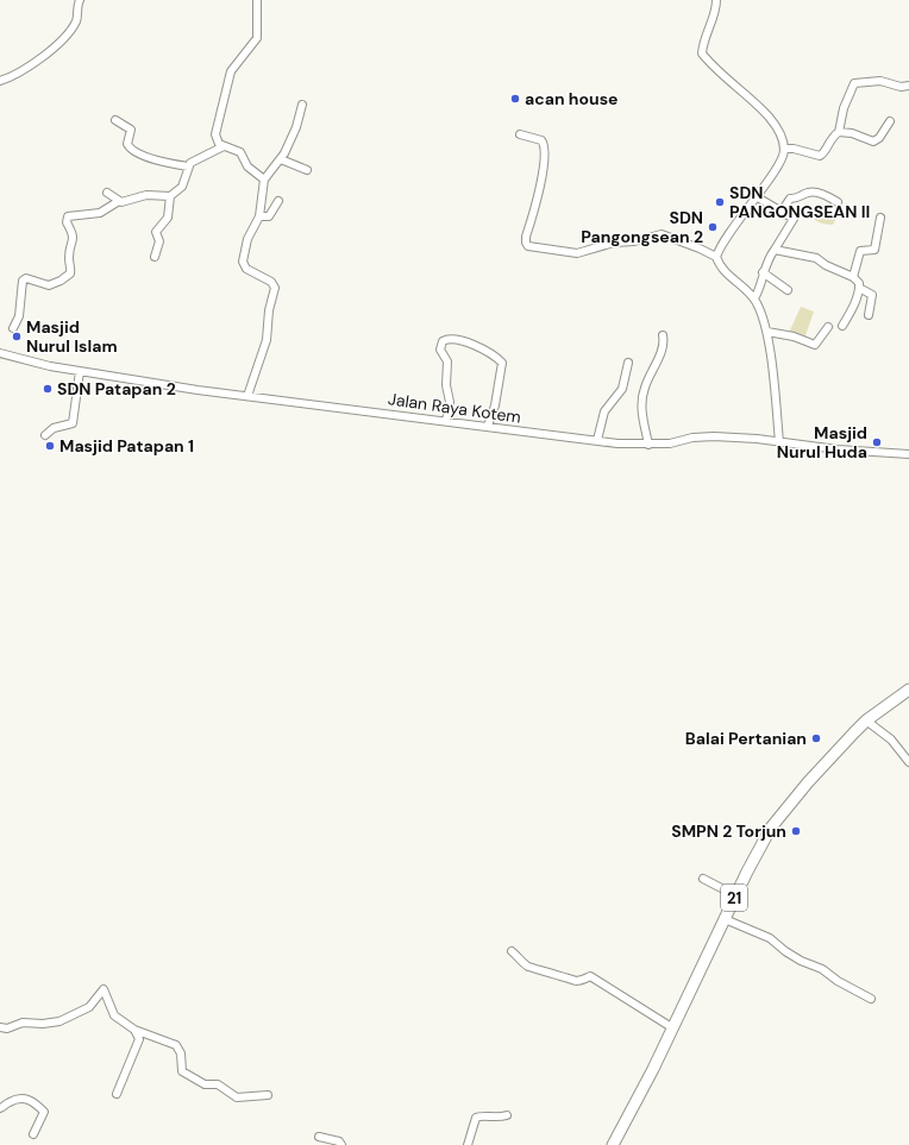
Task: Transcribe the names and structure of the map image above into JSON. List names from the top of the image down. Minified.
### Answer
{"streets":{"highway":["21"],"street":["Jalan Raya Kotem"]},"places":["acan house","SDN PANGONGSEAN II","SDN Pangongsean 2","Masjid Nurul Islam","SDN Patapan 2","Masjid Nurul Huda","Masjid Patapan 1","Balai Pertanian","SMPN 2 Torjun"]}
